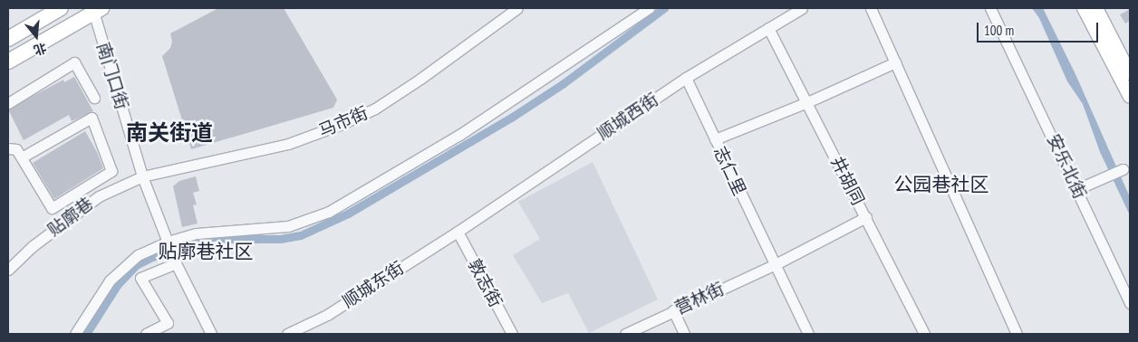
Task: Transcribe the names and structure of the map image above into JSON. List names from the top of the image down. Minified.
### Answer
{"streets":{"street":["南门口街","顺城西街","马市街","安乐北街","志仁里","井胡同","贴廓巷","敦志街","顺城东街","营林街"]},"crossings":[["南门口街","马市街"],["南门口街","贴廓巷"],["顺城西街","志仁里"],["顺城西街","井胡同"],["顺城西街","敦志街"],["顺城西街","顺城东街"],["马市街","贴廓巷"],["志仁里","营林街"],["井胡同","营林街"],["敦志街","顺城东街"]],"districts":["南关街道","公园巷社区","贴廓巷社区"],"scale_bar":"100 m","north":"bottom"}
